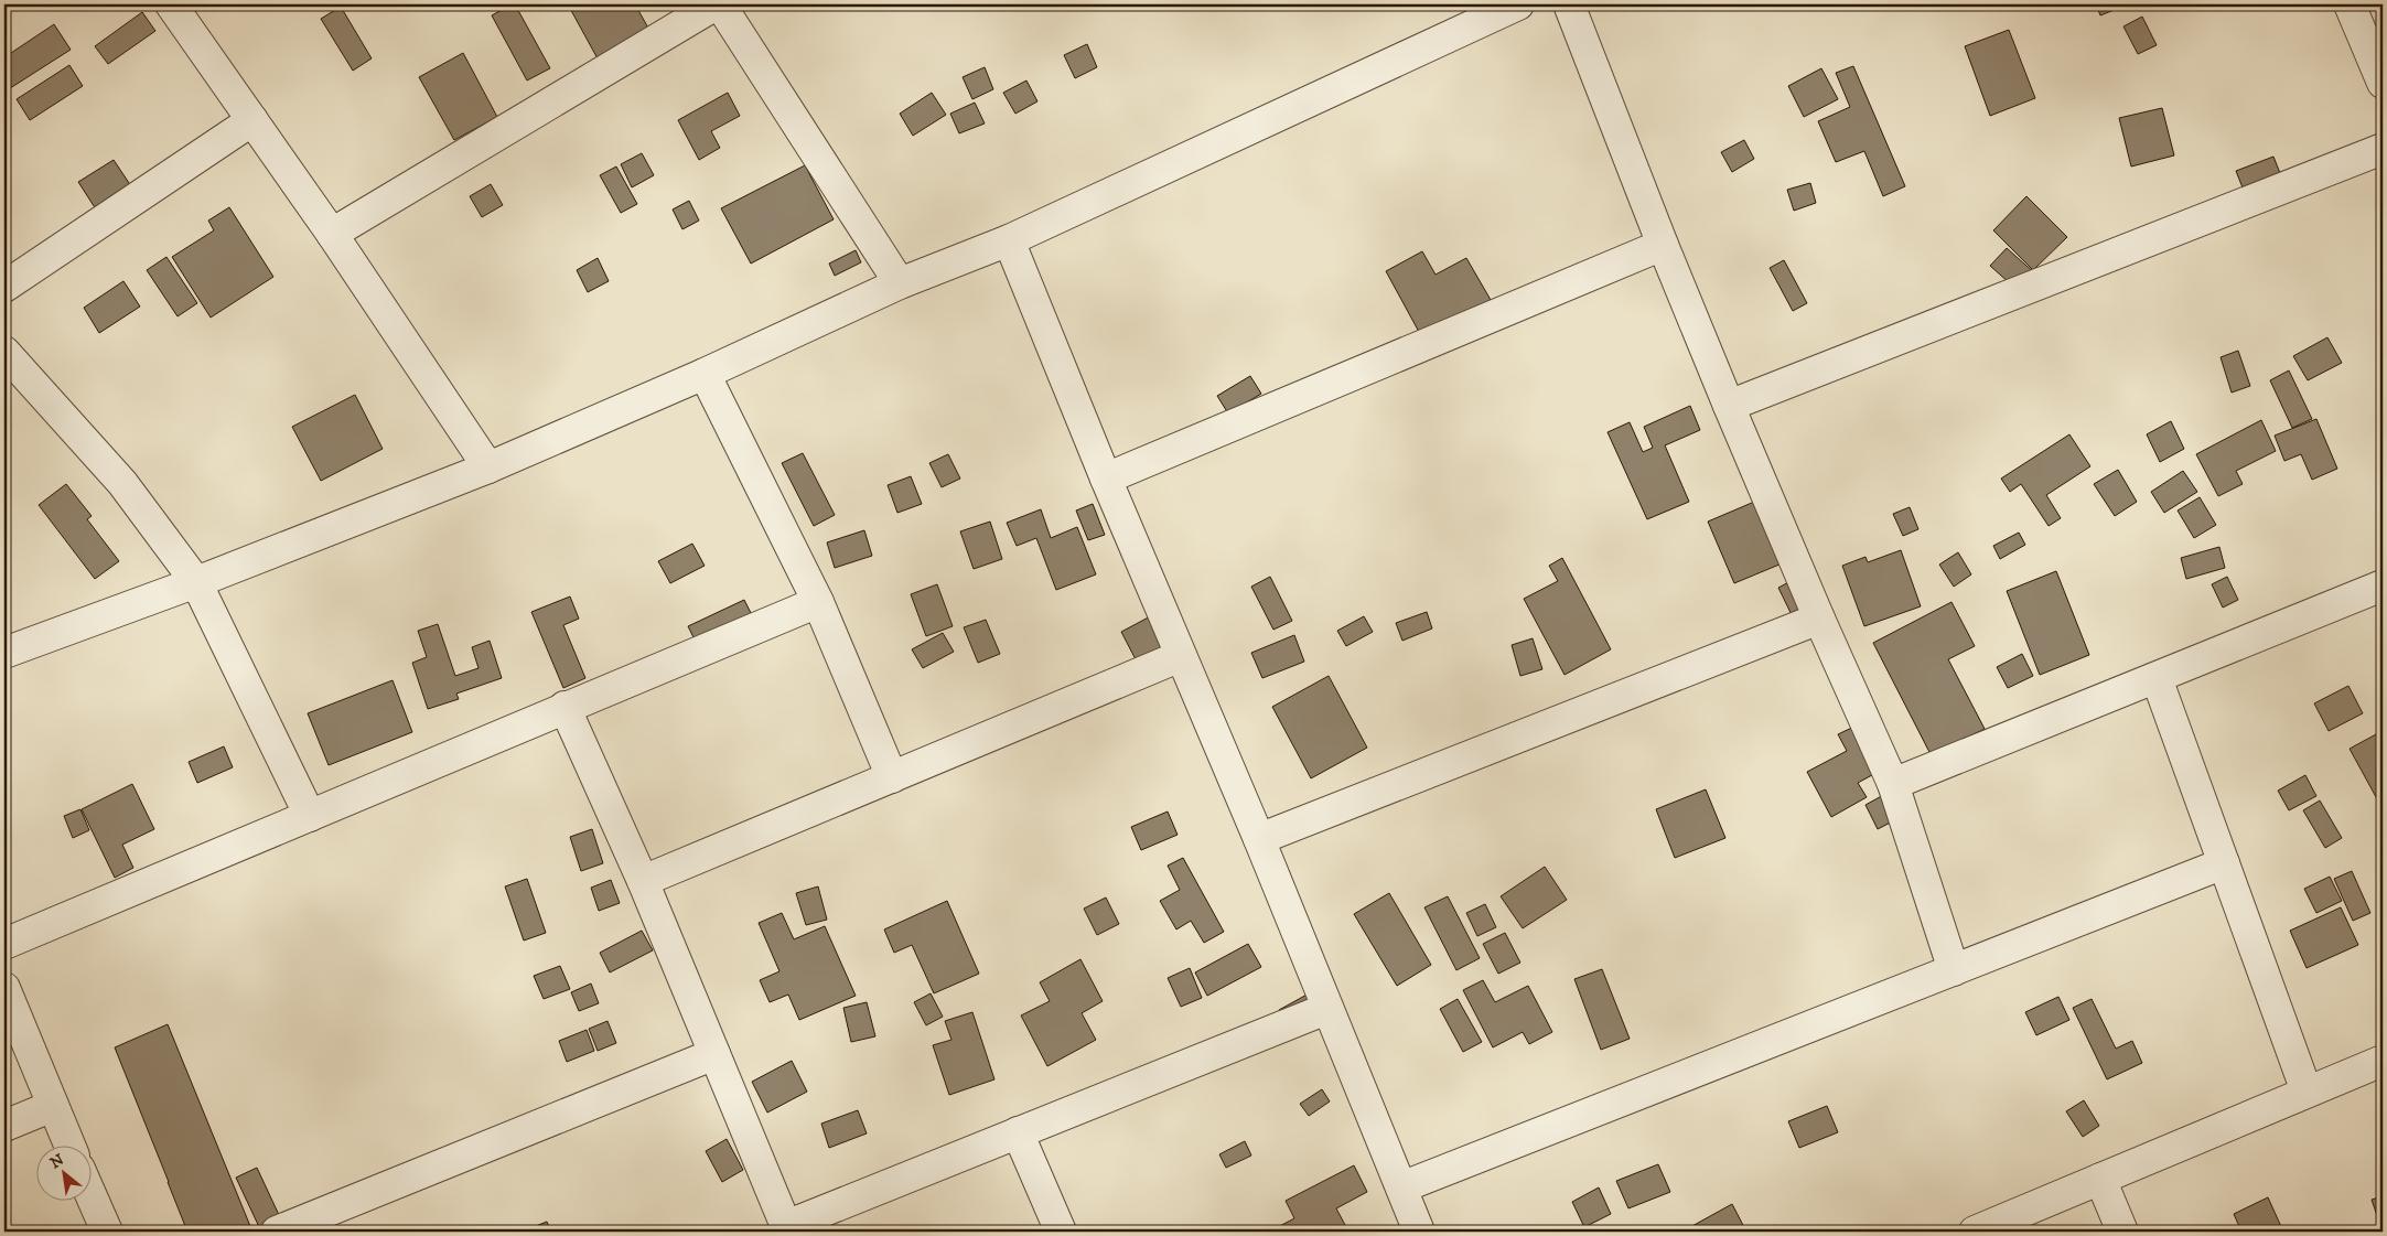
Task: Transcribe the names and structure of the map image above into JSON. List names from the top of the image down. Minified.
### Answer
{"north":"top left"}
